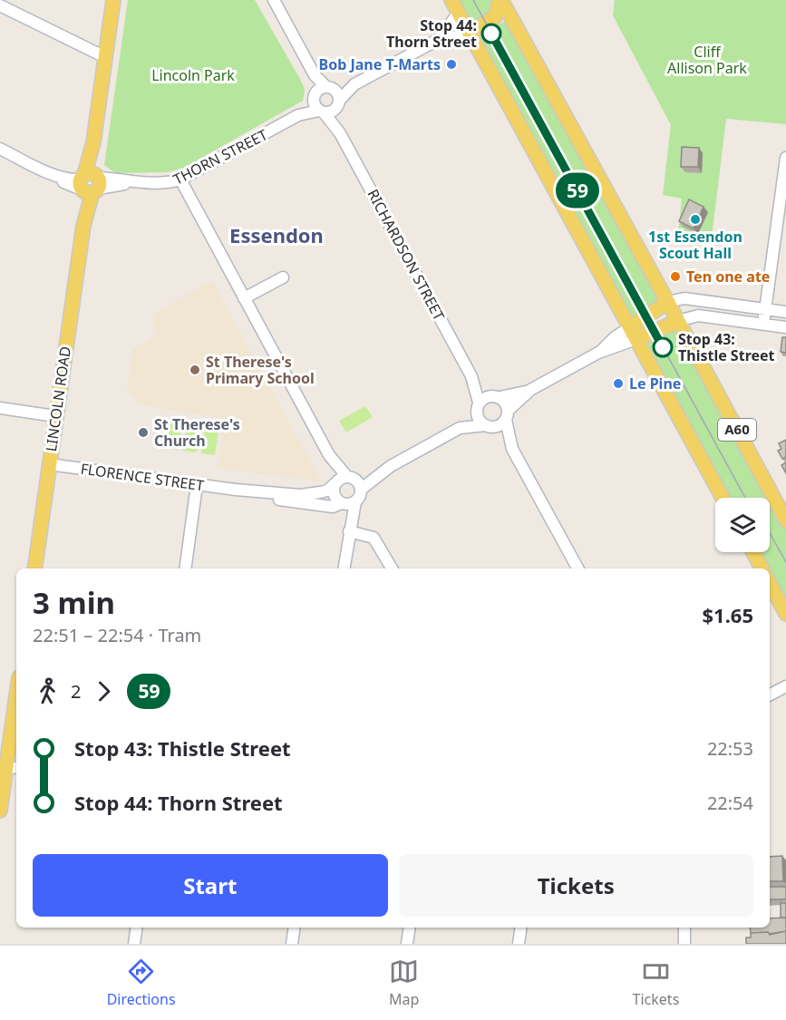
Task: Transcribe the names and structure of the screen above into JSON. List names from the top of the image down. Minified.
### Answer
{"streets":{"main road":["LINCOLN ROAD","A60"],"street":["THORN STREET","RICHARDSON STREET","FLORENCE STREET"]},"crossings":[["THORN STREET","RICHARDSON STREET"],["THORN STREET","LINCOLN ROAD"],["LINCOLN ROAD","FLORENCE STREET"]],"districts":["Essendon"],"parks":["Cliff Allison Park","Lincoln Park"],"places":["Stop 44: Thorn Street","Bob Jane T-Marts","1st Essendon Scout Hall","Ten one ate","Stop 43: Thistle Street","St Therese's Primary School","Le Pine","St Therese's Church"],"lines":["tram line 59"],"page":{"on_map":"59","heading":["3 min","22:51 – 22:54 · Tram","$1.65"],"legs":["2","59"],"list":[{"name":"Stop 43: Thistle Street","value":"22:53"},{"name":"Stop 44: Thorn Street","value":"22:54"}],"buttons":["Start","Tickets"],"tabs":["Directions","Map","Tickets"]}}
